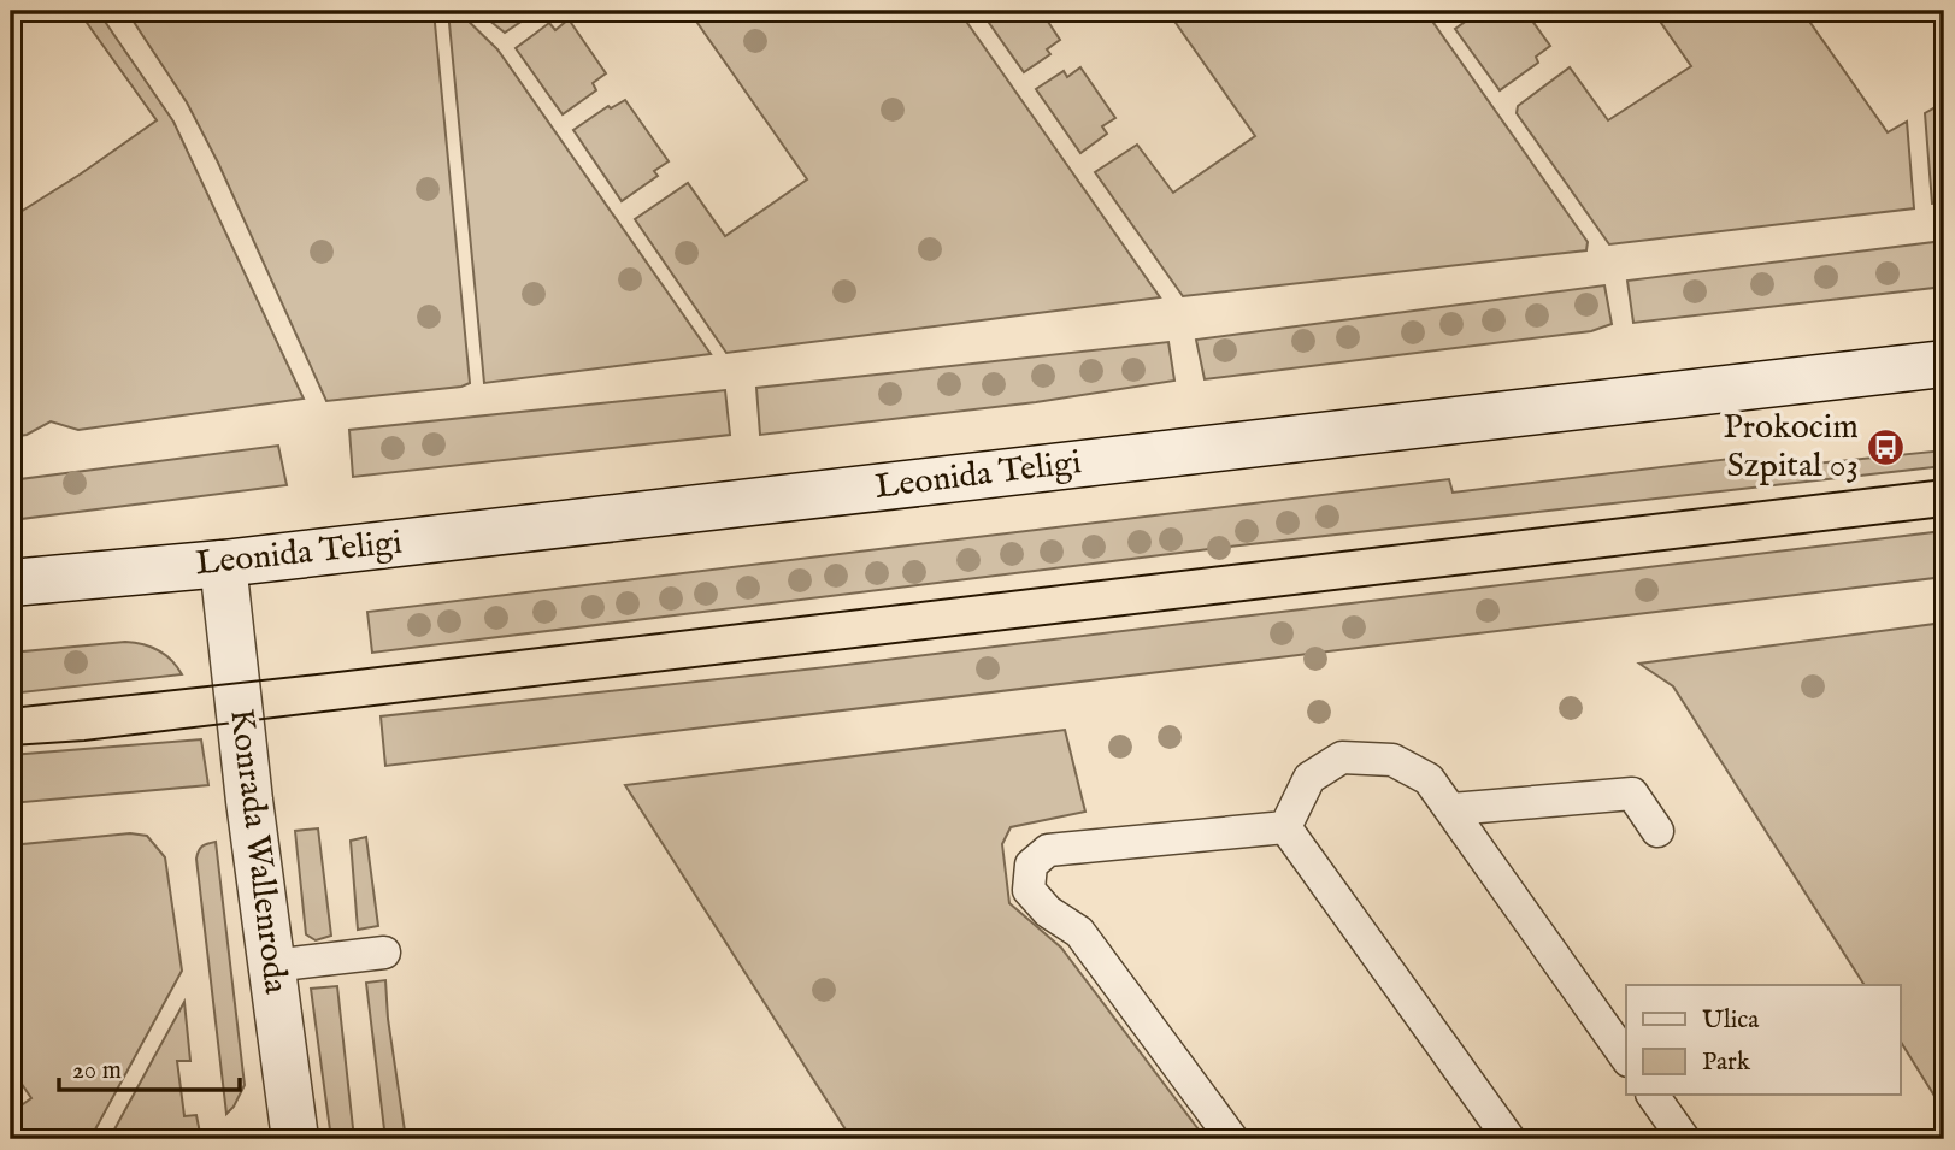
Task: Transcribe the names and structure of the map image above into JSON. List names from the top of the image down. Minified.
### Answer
{"streets":{"street":["Leonida Teligi","Konrada Wallenroda"]},"crossings":[["Leonida Teligi","Konrada Wallenroda"]],"places":{"bus stop":["Prokocim Szpital 03"]},"legend":["Ulica","Park"],"scale_bar":"20 m"}
